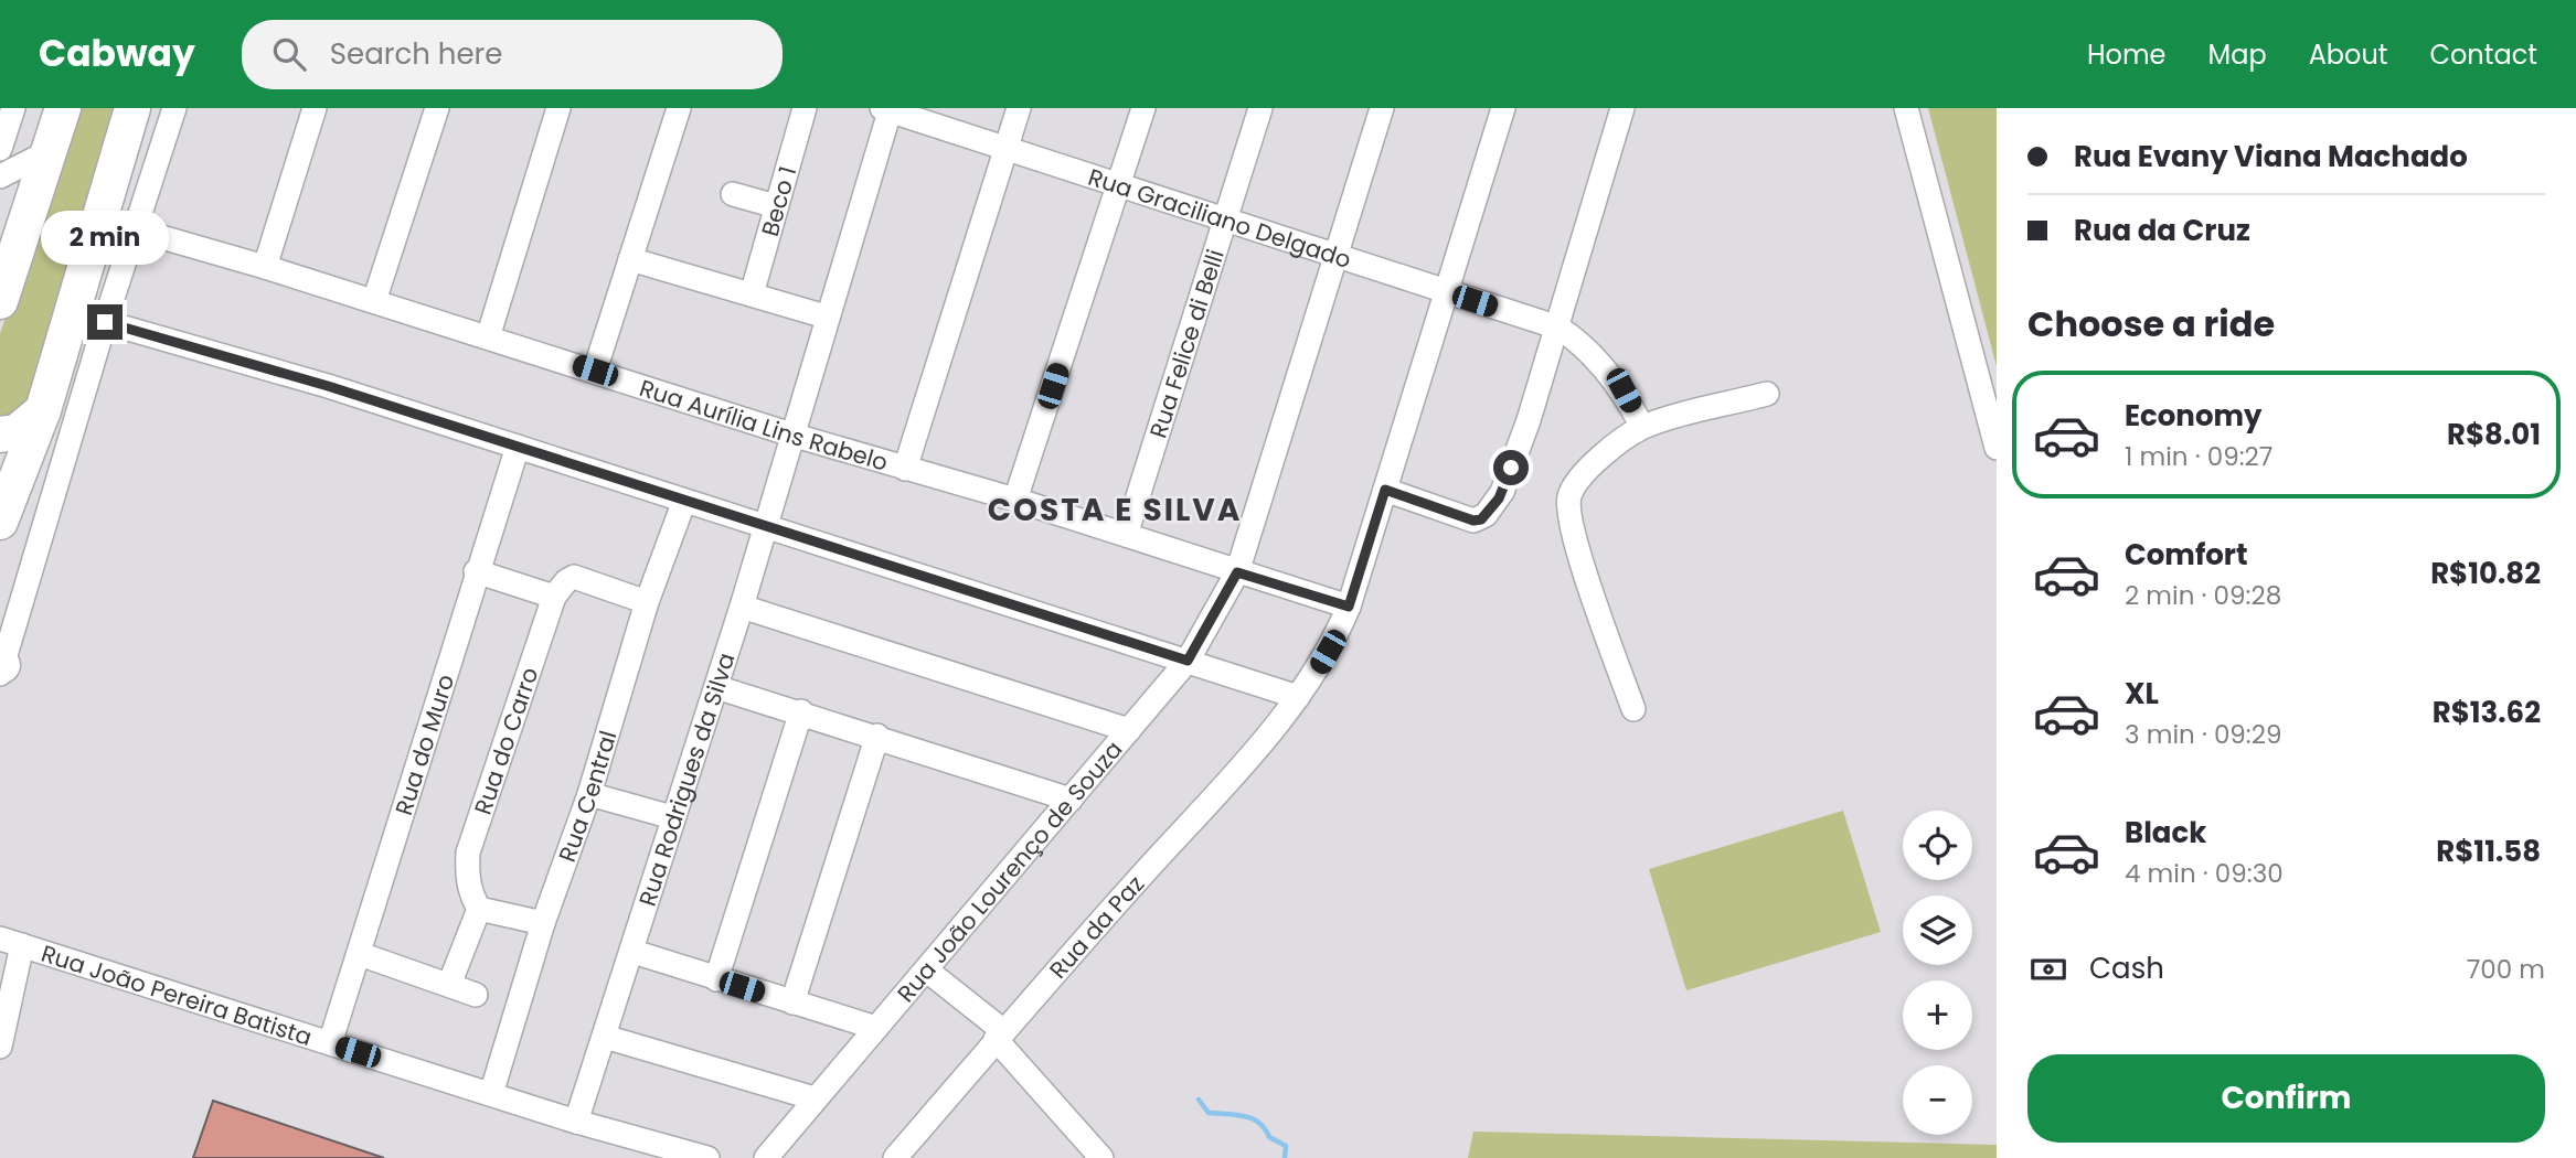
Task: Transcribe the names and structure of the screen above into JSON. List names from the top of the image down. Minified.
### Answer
{"streets":{"street":["Beco 1","Rua Graciliano Delgado","Rua Felice di Belli","Rua Aurília Lins Rabelo","Rua do Carro","Rua do Muro","Rua Rodrigues da Silva","Rua Central","Rua João Lourenço de Souza","Rua da Paz","Rua João Pereira Batista"]},"crossings":[["Rua Graciliano Delgado","Rua Felice di Belli"],["Rua Graciliano Delgado","Rua Rodrigues da Silva"],["Rua Graciliano Delgado","Rua João Lourenço de Souza"],["Rua Graciliano Delgado","Rua da Paz"],["Rua Felice di Belli","Rua Aurília Lins Rabelo"],["Rua Aurília Lins Rabelo","Rua Rodrigues da Silva"],["Rua Aurília Lins Rabelo","Rua João Lourenço de Souza"],["Rua Aurília Lins Rabelo","Rua da Paz"],["Rua do Muro","Rua João Pereira Batista"],["Rua Rodrigues da Silva","Rua João Pereira Batista"],["Rua Central","Rua João Pereira Batista"]],"districts":["COSTA E SILVA"],"page":{"header":"Cabway","search":"Search here","nav":["Home","Map","About","Contact"],"banner":["Rua Evany Viana Machado","Rua da Cruz"],"bubble":"2 min","heading":"Choose a ride","list":[{"name":"Economy","note":"1 min · 09:27","value":"R$8.01"},{"name":"Comfort","note":"2 min · 09:28","value":"R$10.82"},{"name":"XL","note":"3 min · 09:29","value":"R$13.62"},{"name":"Black","note":"4 min · 09:30","value":"R$11.58"}],"map_buttons":["+","−"],"pay":["Cash","700 m"],"buttons":"Confirm"}}
